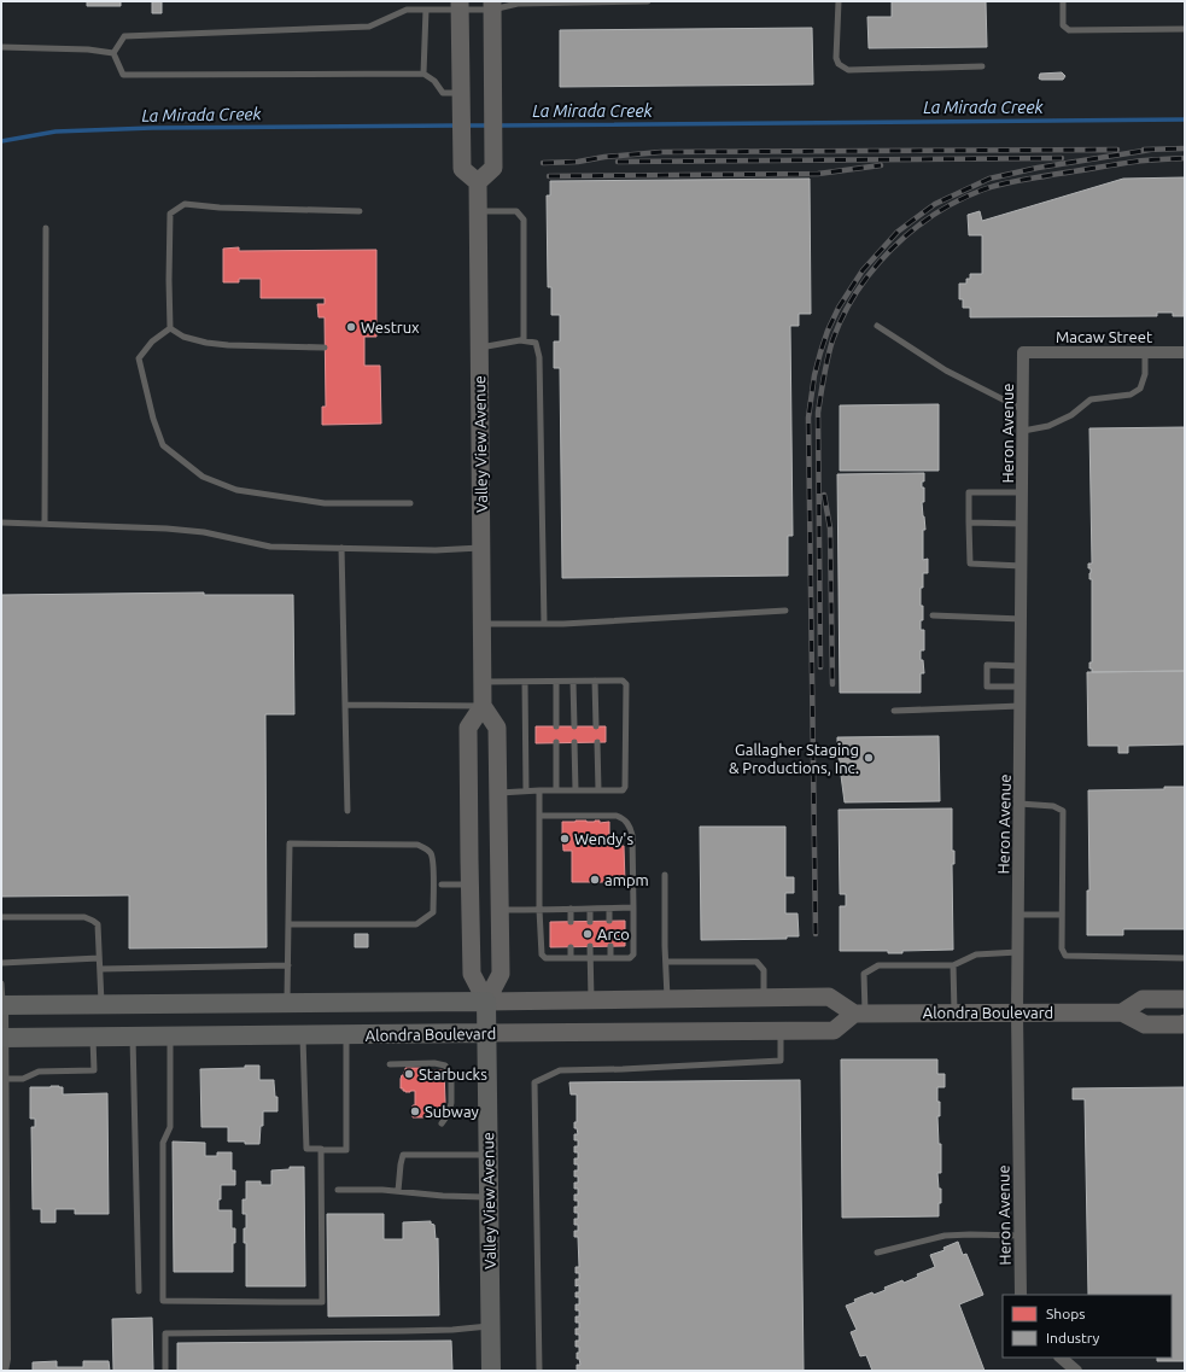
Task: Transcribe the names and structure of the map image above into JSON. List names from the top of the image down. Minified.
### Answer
{"streets":{"main road":["Valley View Avenue","Alondra Boulevard"],"street":["Macaw Street","Heron Avenue"]},"crossings":[["Macaw Street","Heron Avenue"],["Heron Avenue","Alondra Boulevard"],["Valley View Avenue","Alondra Boulevard"]],"water":["La Mirada Creek"],"places":["Westrux","Gallagher Staging & Productions, Inc.","Wendy's","ampm","Arco","Starbucks","Subway"],"legend":["Shops","Industry"]}
